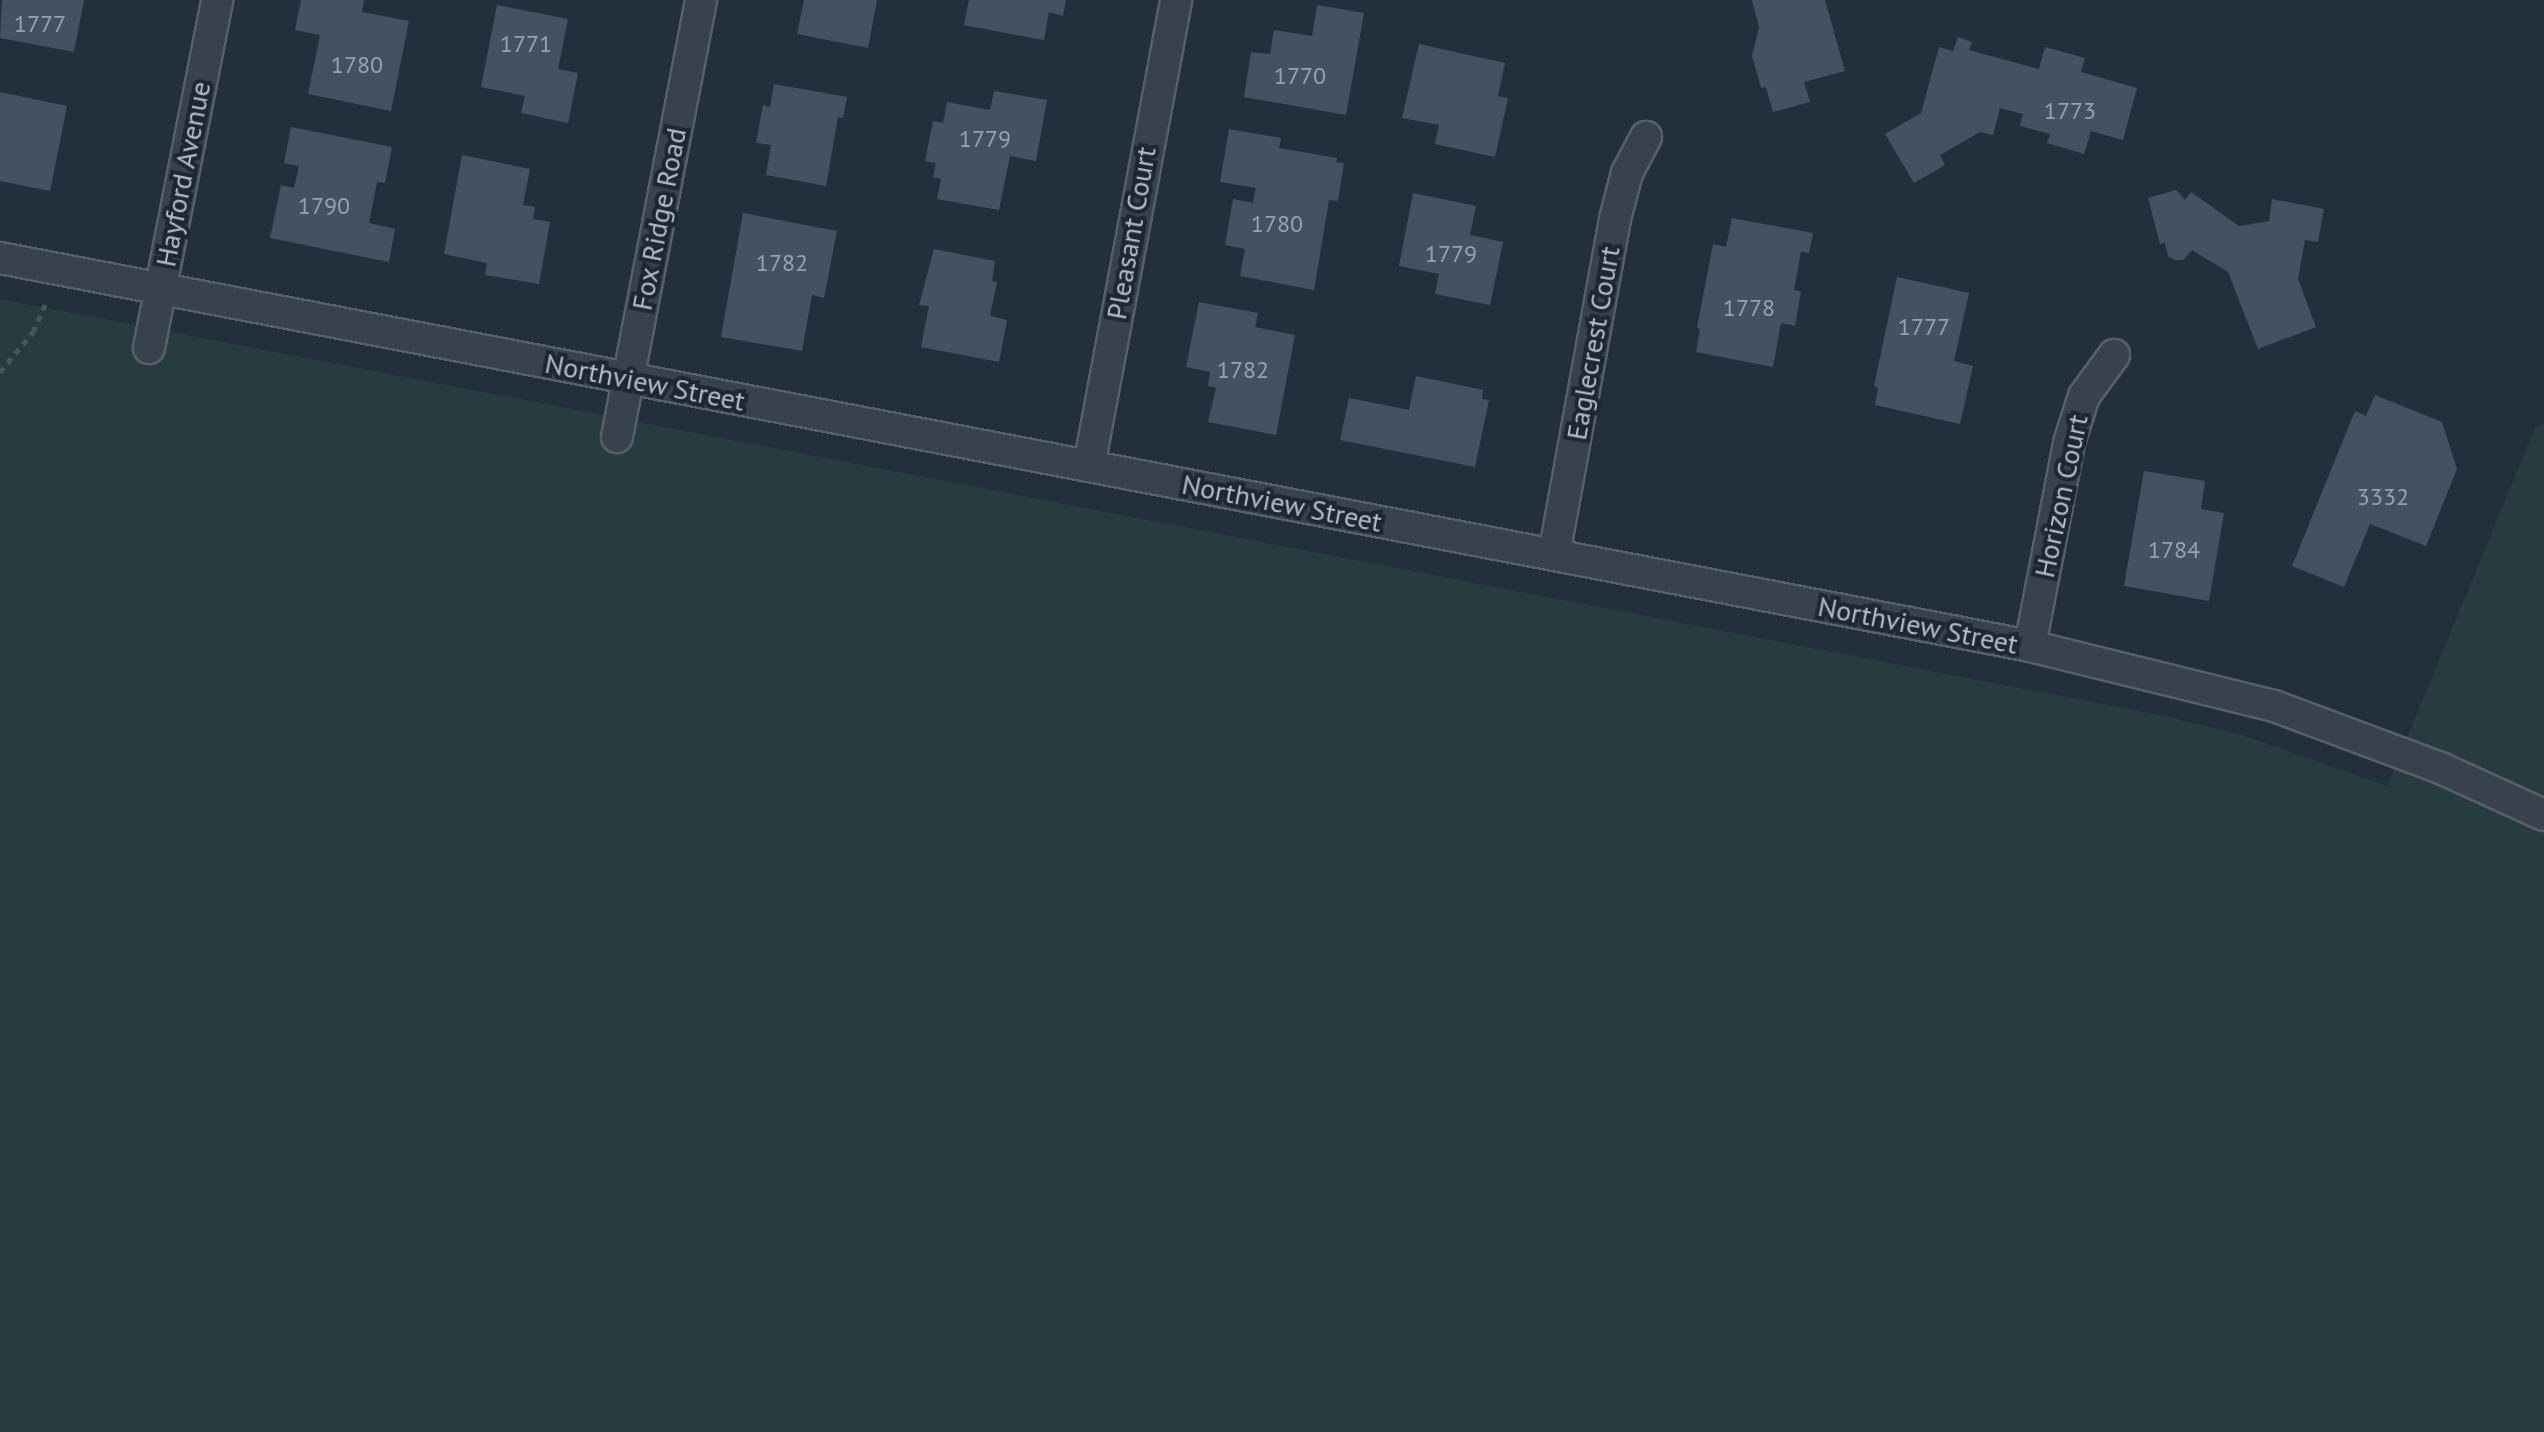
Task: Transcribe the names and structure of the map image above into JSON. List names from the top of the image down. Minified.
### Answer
{"streets":{"street":["Hayford Avenue","Fox Ridge Road","Pleasant Court","Eaglecrest Court","Northview Street","Horizon Court"]},"crossings":[["Hayford Avenue","Northview Street"],["Fox Ridge Road","Northview Street"],["Pleasant Court","Northview Street"],["Eaglecrest Court","Northview Street"],["Northview Street","Horizon Court"]],"house_numbers":["1777","1771","1780","1770","1773","1779","1790","1780","1779","1782","1778","1777","1782","3332","1784"]}
